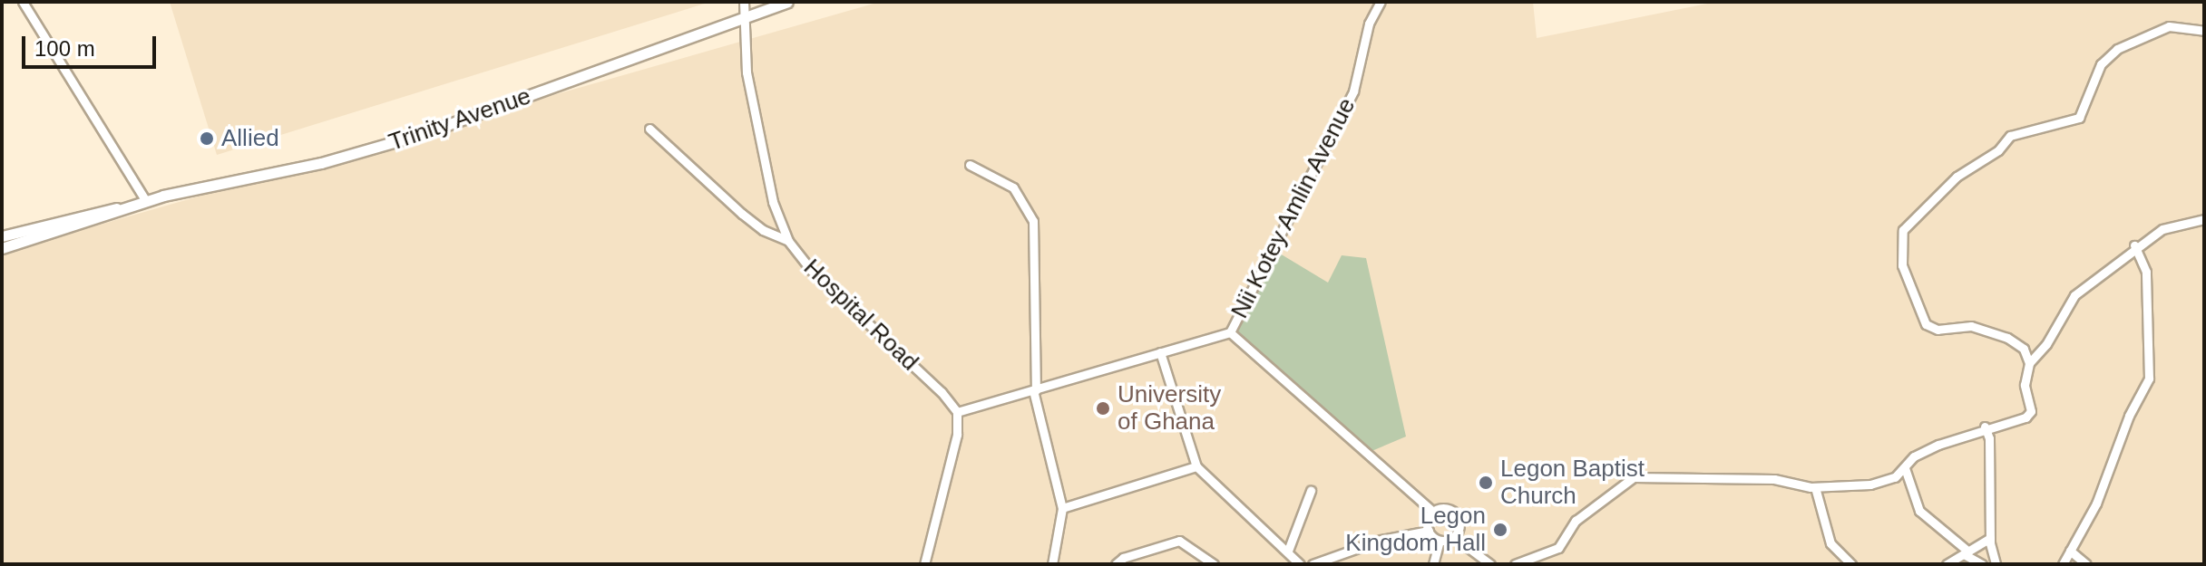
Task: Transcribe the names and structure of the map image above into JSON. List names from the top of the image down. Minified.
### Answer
{"streets":{"street":["Trinity Avenue","Nii Kotey Amlin Avenue","Hospital Road"]},"crossings":[["Trinity Avenue","Hospital Road"]],"places":["Allied","University of Ghana","Legon Baptist Church","Legon Kingdom Hall"],"scale_bar":"100 m"}
